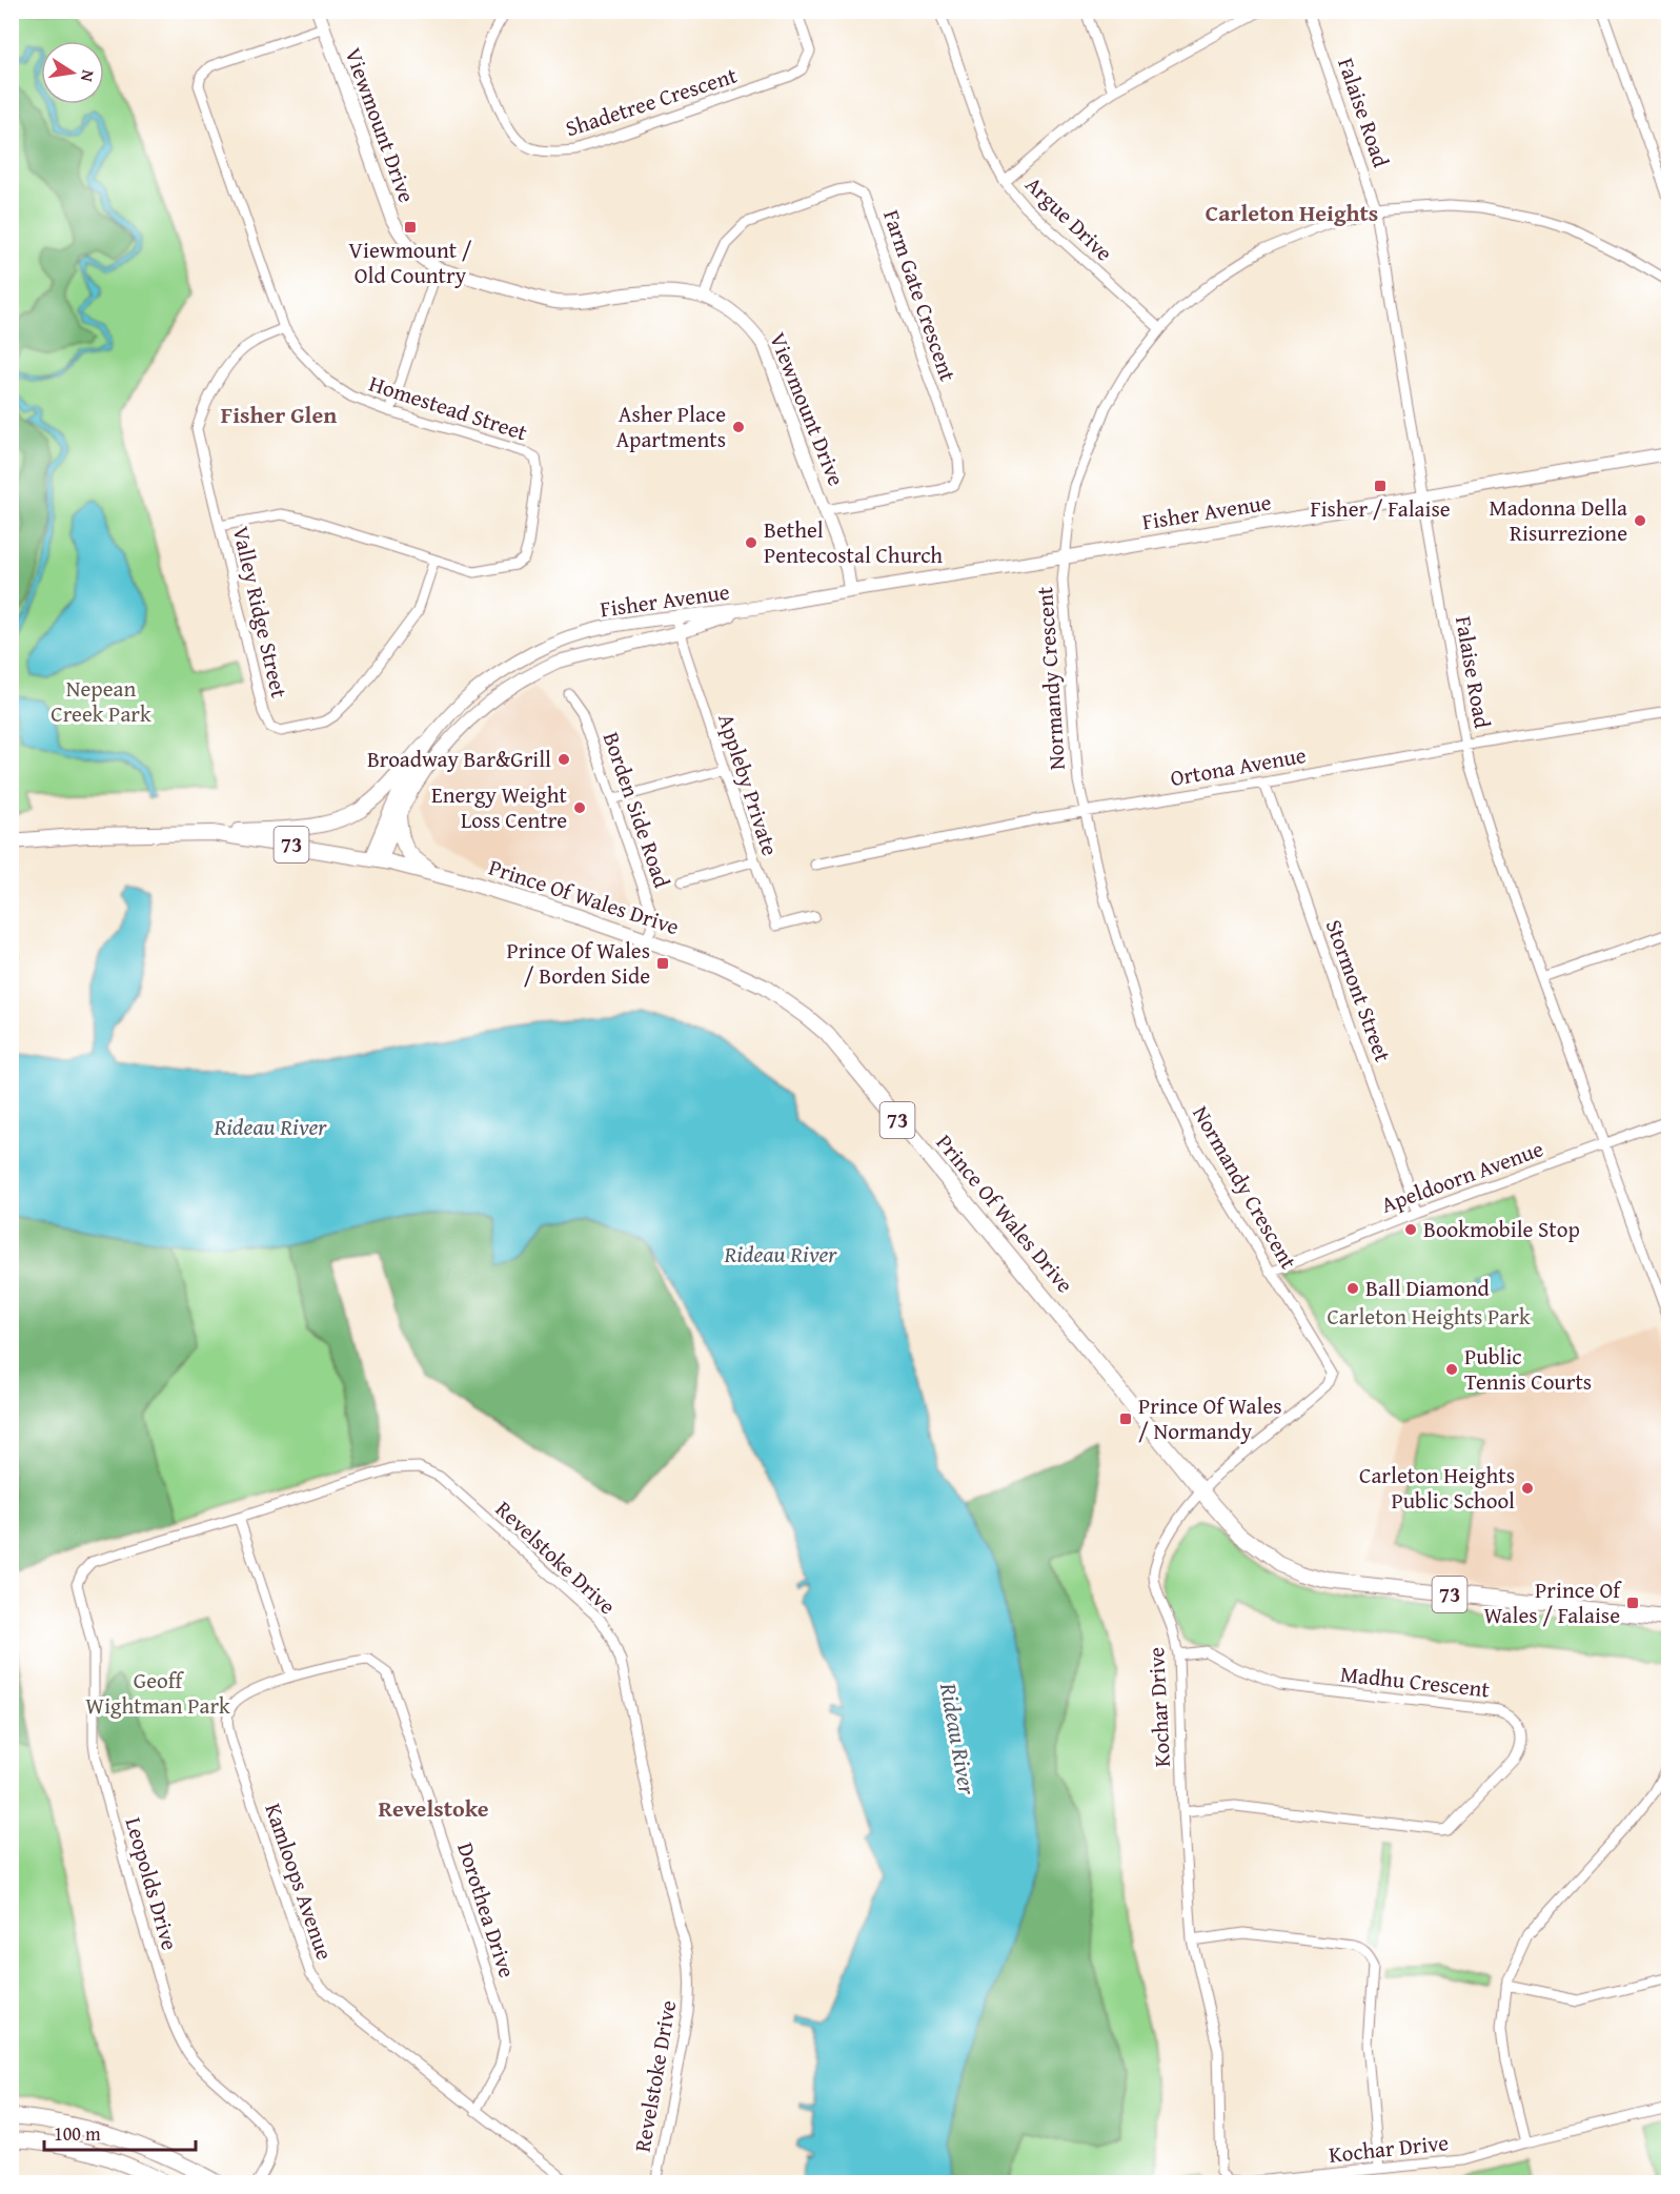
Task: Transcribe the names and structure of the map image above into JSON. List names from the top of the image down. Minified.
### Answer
{"streets":{"main road":["Viewmount Drive","Fisher Avenue","73","Prince Of Wales Drive"],"street":["Shadetree Crescent","Falaise Road","Argue Drive","Farm Gate Crescent","Homestead Street","Valley Ridge Street","Normandy Crescent","Ortona Avenue","Appleby Private","Borden Side Road","Stormont Street","Apeldoorn Avenue","Revelstoke Drive","Madhu Crescent","Kochar Drive","Kamloops Avenue","Leopolds Drive","Dorothea Drive"]},"crossings":[["Falaise Road","Fisher Avenue"],["Falaise Road","Normandy Crescent"],["Falaise Road","Ortona Avenue"],["Falaise Road","Apeldoorn Avenue"],["Viewmount Drive","Farm Gate Crescent"],["Viewmount Drive","Homestead Street"],["Viewmount Drive","Fisher Avenue"],["Argue Drive","Normandy Crescent"],["Homestead Street","Valley Ridge Street"],["Fisher Avenue","Normandy Crescent"],["Fisher Avenue","Appleby Private"],["Fisher Avenue","Prince Of Wales Drive"],["Normandy Crescent","Ortona Avenue"],["Normandy Crescent","Prince Of Wales Drive"],["Normandy Crescent","Apeldoorn Avenue"],["Normandy Crescent","Kochar Drive"],["Ortona Avenue","Stormont Street"],["Borden Side Road","Prince Of Wales Drive"],["Prince Of Wales Drive","Kochar Drive"],["Stormont Street","Apeldoorn Avenue"],["Revelstoke Drive","Leopolds Drive"],["Madhu Crescent","Kochar Drive"],["Kamloops Avenue","Dorothea Drive"]],"districts":["Carleton Heights","Fisher Glen","Revelstoke"],"water":["Rideau River"],"parks":["Nepean Creek Park","Carleton Heights Park","Geoff Wightman Park"],"places":{"transit":["Viewmount / Old Country","Fisher / Falaise","Prince Of Wales / Borden Side","Prince Of Wales / Normandy","Prince Of Wales / Falaise"],"other":["Asher Place Apartments","Madonna Della Risurrezione","Bethel Pentecostal Church","Broadway Bar&Grill","Energy Weight Loss Centre","Bookmobile Stop","Ball Diamond","Public Tennis Courts","Carleton Heights Public School"]},"scale_bar":"100 m","north":"right"}
